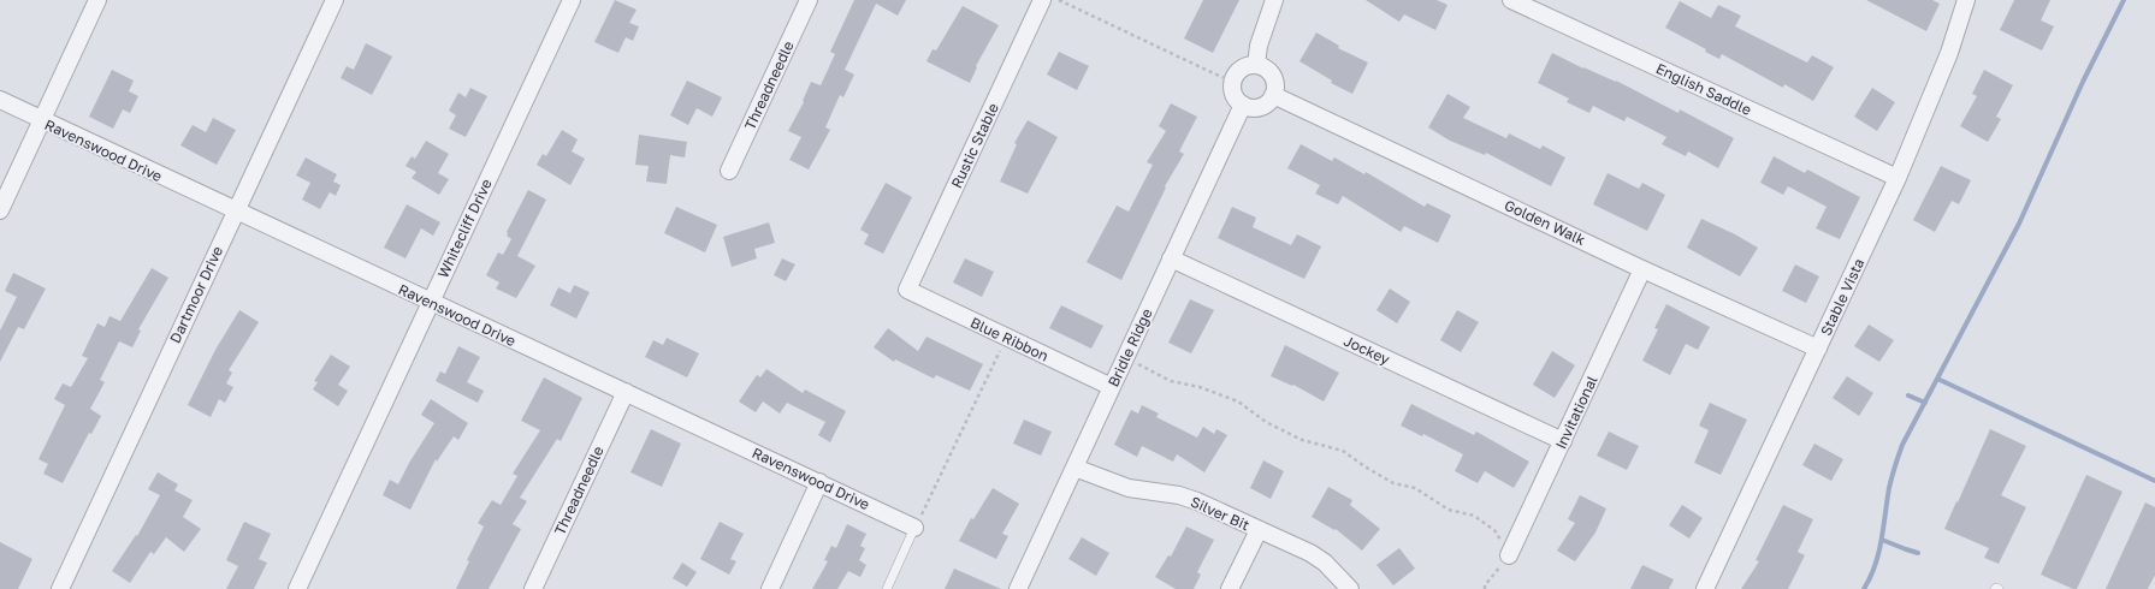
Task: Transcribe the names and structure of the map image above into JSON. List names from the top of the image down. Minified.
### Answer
{"streets":{"street":["Threadneedle","English Saddle","Rustic Stable","Ravenswood Drive","Golden Walk","Whitecliff Drive","Dartmoor Drive","Stable Vista","Blue Ribbon","Bridle Ridge","Jockey","Invitational","Silver Bit"]},"crossings":[["Threadneedle","Ravenswood Drive"],["English Saddle","Stable Vista"],["Rustic Stable","Blue Ribbon"],["Ravenswood Drive","Whitecliff Drive"],["Ravenswood Drive","Dartmoor Drive"],["Golden Walk","Stable Vista"],["Golden Walk","Bridle Ridge"],["Golden Walk","Invitational"],["Blue Ribbon","Bridle Ridge"],["Bridle Ridge","Jockey"],["Bridle Ridge","Silver Bit"],["Jockey","Invitational"]]}
